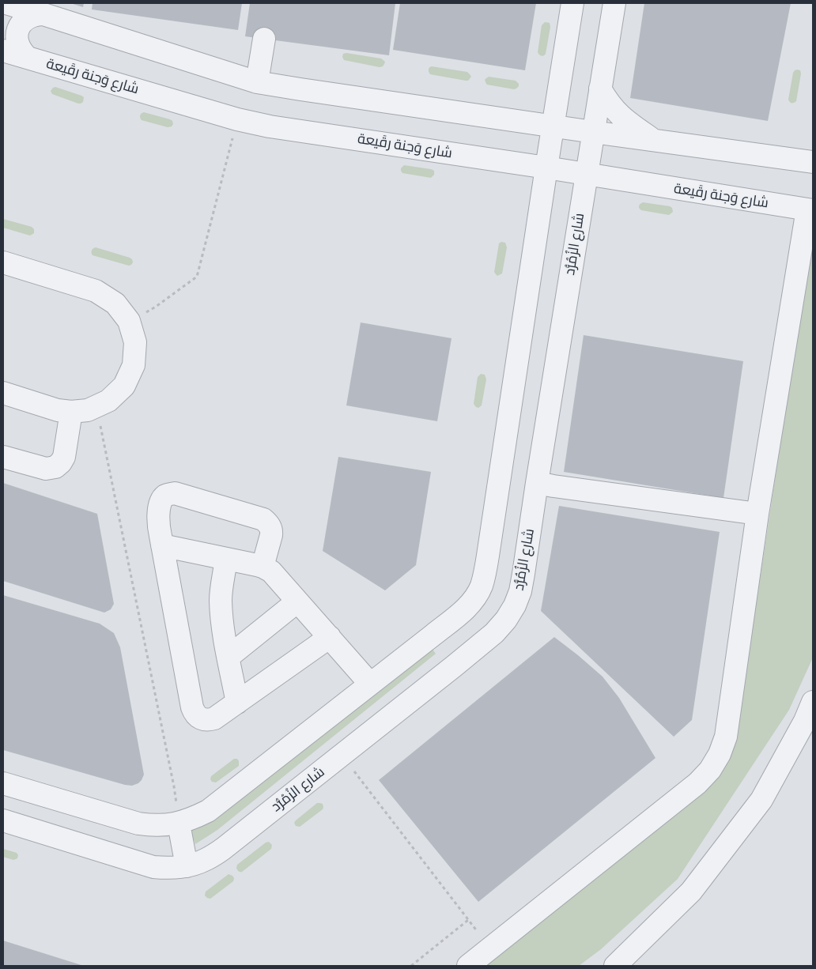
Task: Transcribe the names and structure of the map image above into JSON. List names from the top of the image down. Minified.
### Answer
{"streets":{"street":["شارع وَجنة رقَيعة","شارع الزُمُرُّد"]},"crossings":[["شارع وَجنة رقَيعة","شارع الزُمُرُّد"]]}
